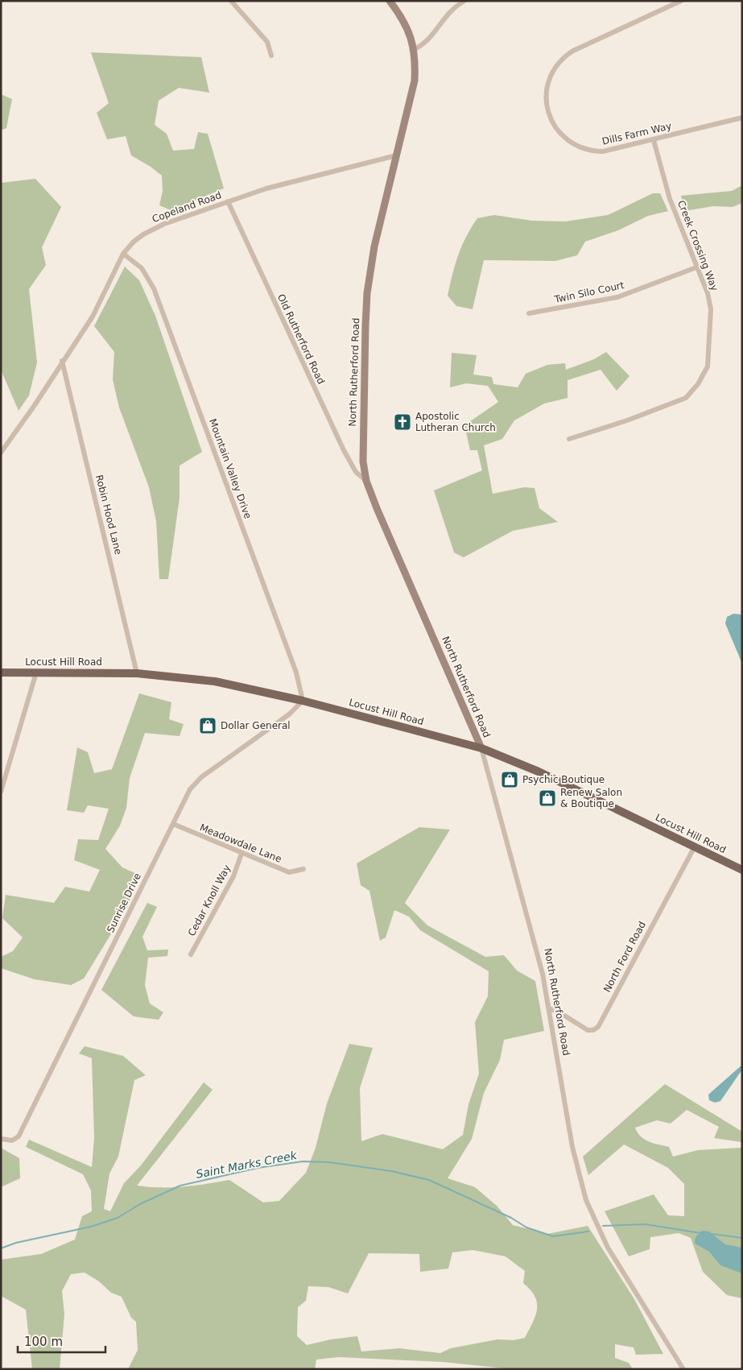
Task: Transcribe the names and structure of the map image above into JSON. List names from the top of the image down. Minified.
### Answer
{"streets":{"main road":["Locust Hill Road"],"street":["Dills Farm Way","Copeland Road","Creek Crossing Way","Twin Silo Court","Old Rutherford Road","North Rutherford Road","Mountain Valley Drive","Robin Hood Lane","Meadowdale Lane","Cedar Knoll Way","Sunrise Drive","North Ford Road"]},"crossings":[["Dills Farm Way","Creek Crossing Way"],["Copeland Road","Old Rutherford Road"],["Copeland Road","North Rutherford Road"],["Copeland Road","Mountain Valley Drive"],["Copeland Road","Robin Hood Lane"],["Creek Crossing Way","Twin Silo Court"],["Old Rutherford Road","North Rutherford Road"],["North Rutherford Road","Locust Hill Road"],["North Rutherford Road","North Ford Road"],["Mountain Valley Drive","Locust Hill Road"],["Mountain Valley Drive","Sunrise Drive"],["Robin Hood Lane","Locust Hill Road"],["Locust Hill Road","Sunrise Drive"],["Locust Hill Road","North Ford Road"],["Meadowdale Lane","Cedar Knoll Way"],["Meadowdale Lane","Sunrise Drive"]],"water":["Saint Marks Creek"],"places":{"church":["Apostolic Lutheran Church"],"shop":["Dollar General","Psychic Boutique","Renew Salon & Boutique"]},"scale_bar":"100 m"}
